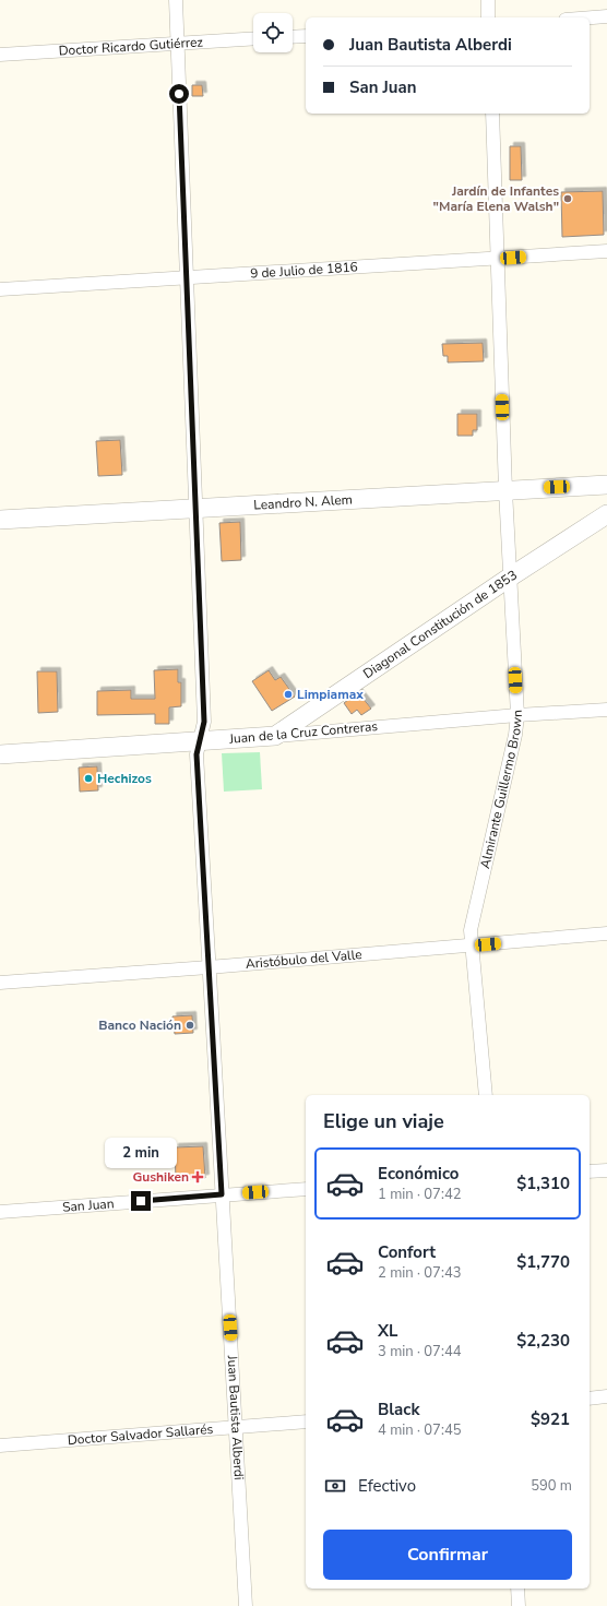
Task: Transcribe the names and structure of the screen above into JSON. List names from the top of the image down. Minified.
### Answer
{"streets":{"main road":["Leandro N. Alem","Diagonal Constitución de 1853","Juan de la Cruz Contreras"],"street":["Doctor Ricardo Gutiérrez","9 de Julio de 1816","Almirante Guillermo Brown","Aristóbulo del Valle","San Juan","Juan Bautista Alberdi","Doctor Salvador Sallarés"]},"crossings":[["Doctor Ricardo Gutiérrez","Juan Bautista Alberdi"],["9 de Julio de 1816","Almirante Guillermo Brown"],["9 de Julio de 1816","Juan Bautista Alberdi"],["Leandro N. Alem","Almirante Guillermo Brown"],["Leandro N. Alem","Juan Bautista Alberdi"],["Diagonal Constitución de 1853","Juan de la Cruz Contreras"],["Diagonal Constitución de 1853","Almirante Guillermo Brown"],["Juan de la Cruz Contreras","Almirante Guillermo Brown"],["Juan de la Cruz Contreras","Juan Bautista Alberdi"],["Almirante Guillermo Brown","Aristóbulo del Valle"],["Aristóbulo del Valle","Juan Bautista Alberdi"],["San Juan","Juan Bautista Alberdi"],["Juan Bautista Alberdi","Doctor Salvador Sallarés"]],"places":{"other":["Jardín de Infantes \"María Elena Walsh\"","Limpiamax","Hechizos","Banco Nación"],"health":["Gushiken"]},"page":{"banner":["Juan Bautista Alberdi","San Juan"],"heading":"Elige un viaje","bubble":"2 min","list":[{"name":"Económico","note":"1 min · 07:42","value":"$1,310"},{"name":"Confort","note":"2 min · 07:43","value":"$1,770"},{"name":"XL","note":"3 min · 07:44","value":"$2,230"},{"name":"Black","note":"4 min · 07:45","value":"$921"}],"pay":["Efectivo","590 m"],"buttons":"Confirmar"}}
